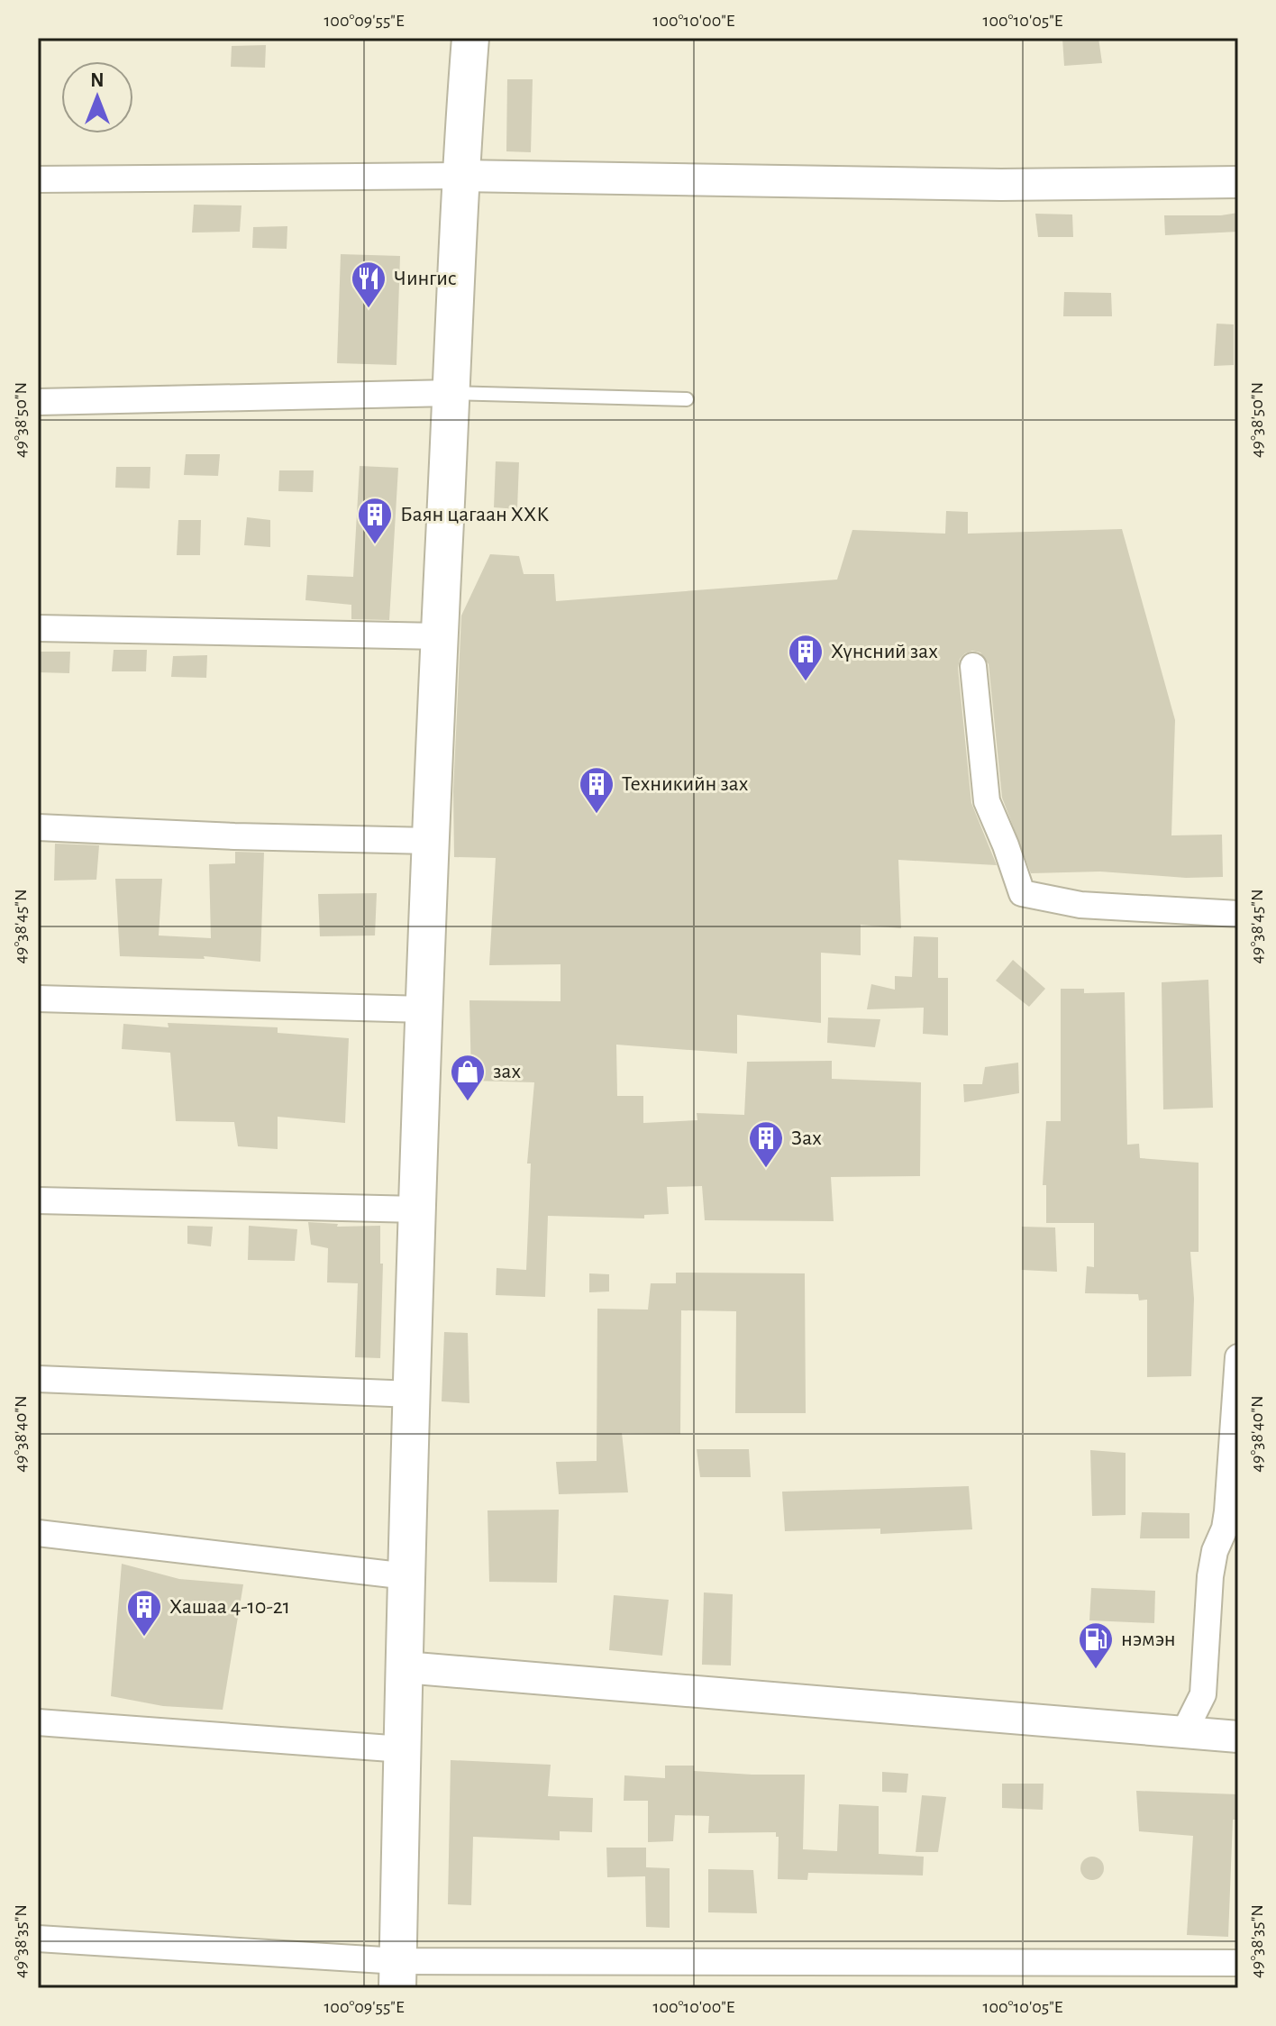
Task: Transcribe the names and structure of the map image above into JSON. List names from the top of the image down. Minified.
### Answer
{"places":{"restaurant":["Чингис"],"building":["Баян цагаан ХХК","Хүнсний зах","Техникийн зах","Зах","Хашаа 4-10-21"],"shop":["зах"],"fuel station":["нэмэн"]},"north":"top","coordinates":["100°09'55\"E","100°10'00\"E","100°10'05\"E","49°38'50\"N","49°38'45\"N","49°38'40\"N","49°38'35\"N"]}
